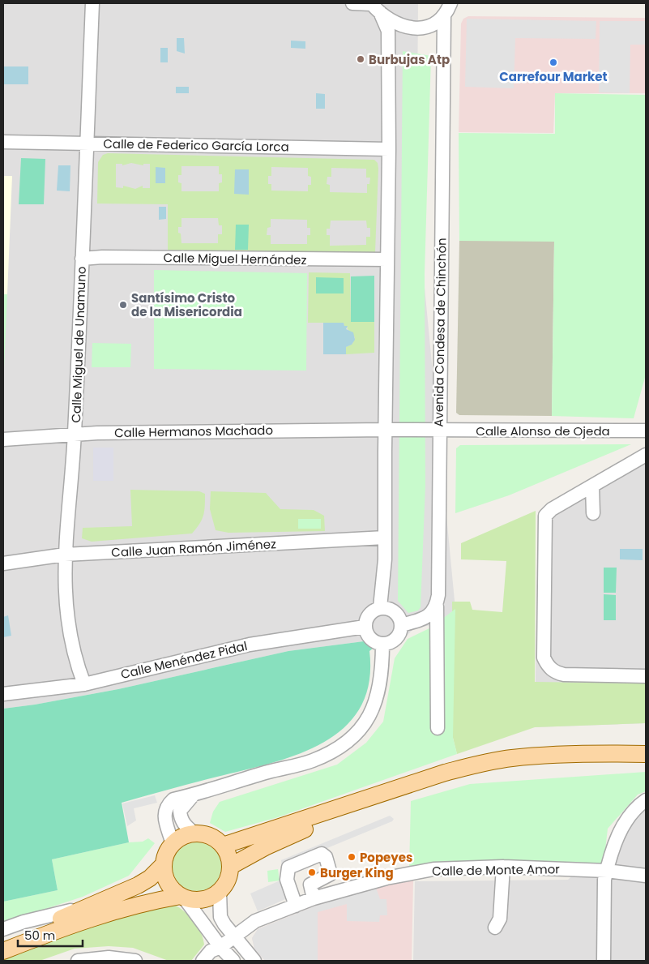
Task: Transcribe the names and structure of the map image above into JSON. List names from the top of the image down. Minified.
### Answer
{"streets":{"street":["Calle de Federico García Lorca","Calle Miguel Hernández","Avenida Condesa de Chinchón","Calle Miguel de Unamuno","Calle Alonso de Ojeda","Calle Hermanos Machado","Calle Juan Ramón Jiménez","Calle Menéndez Pidal","Calle de Monte Amor"]},"crossings":[["Calle de Federico García Lorca","Calle Miguel de Unamuno"],["Calle Miguel Hernández","Calle Miguel de Unamuno"],["Avenida Condesa de Chinchón","Calle Alonso de Ojeda"],["Calle Miguel de Unamuno","Calle Hermanos Machado"],["Calle Miguel de Unamuno","Calle Juan Ramón Jiménez"],["Calle Miguel de Unamuno","Calle Menéndez Pidal"],["Calle Alonso de Ojeda","Calle Hermanos Machado"]],"places":["Burbujas Atp","Carrefour Market","Santísimo Cristo de la Misericordia","Popeyes","Burger King"],"scale_bar":"50 m"}
